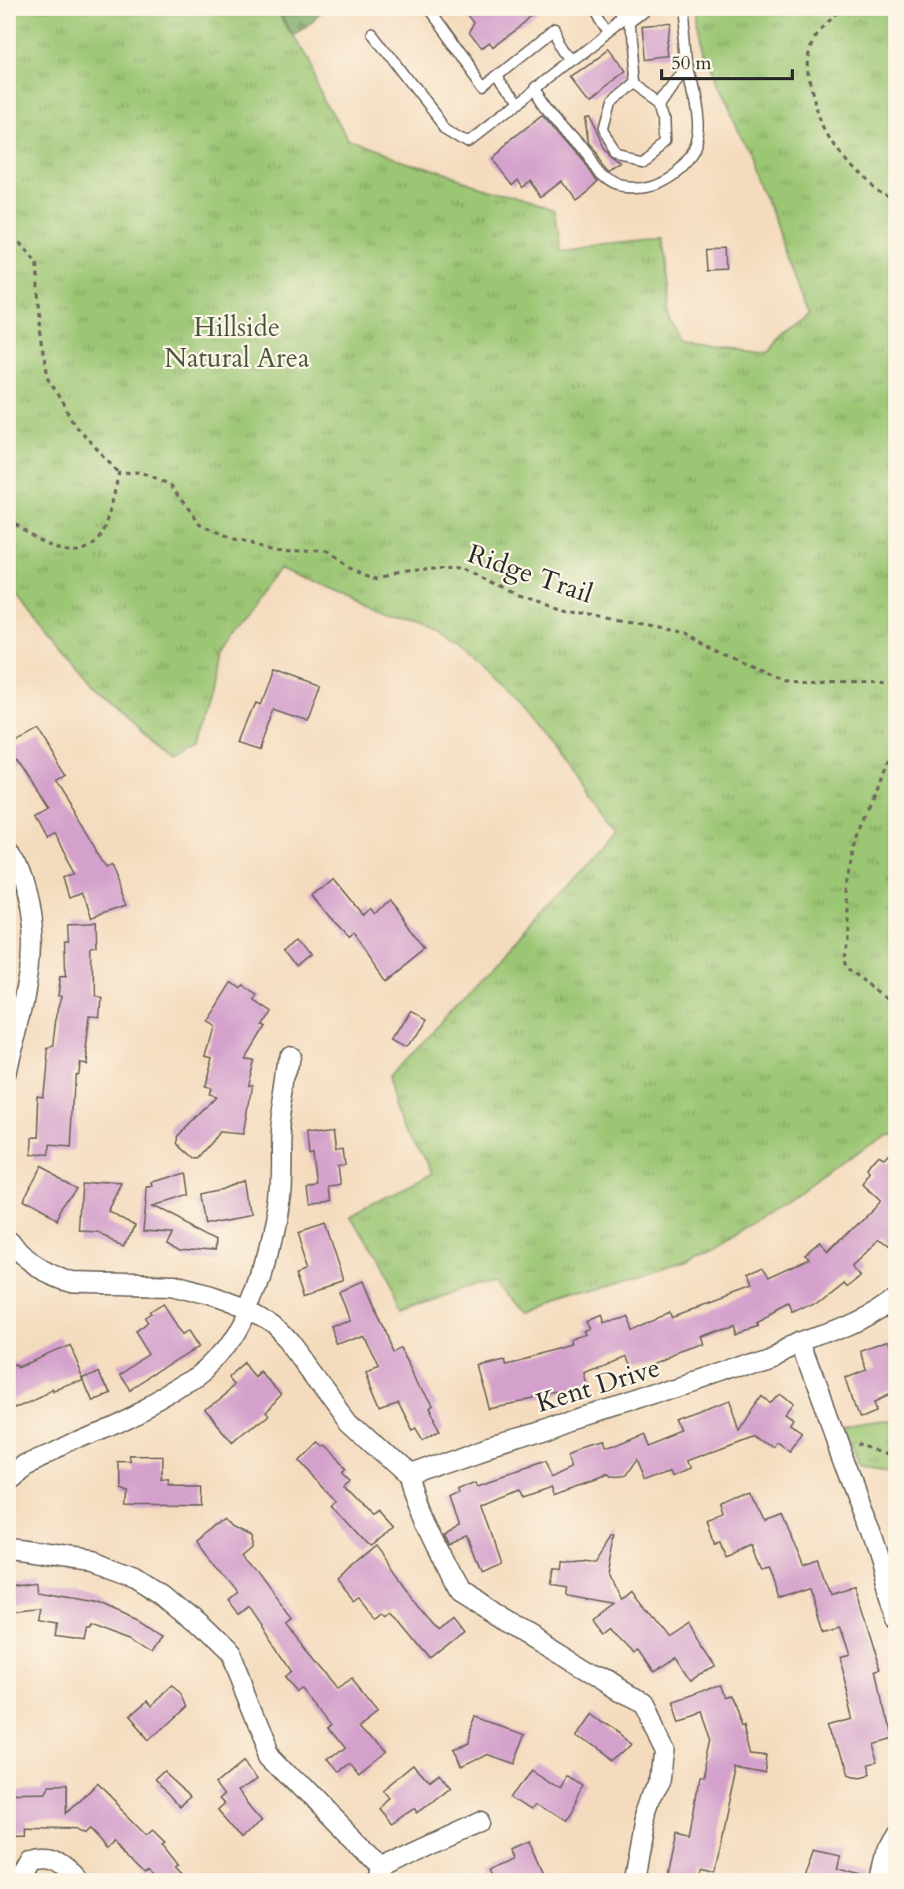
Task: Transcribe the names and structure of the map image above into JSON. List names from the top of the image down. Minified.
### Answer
{"streets":{"street":["Kent Drive"],"path":["Ridge Trail"]},"parks":["Hillside Natural Area"],"scale_bar":"50 m"}
